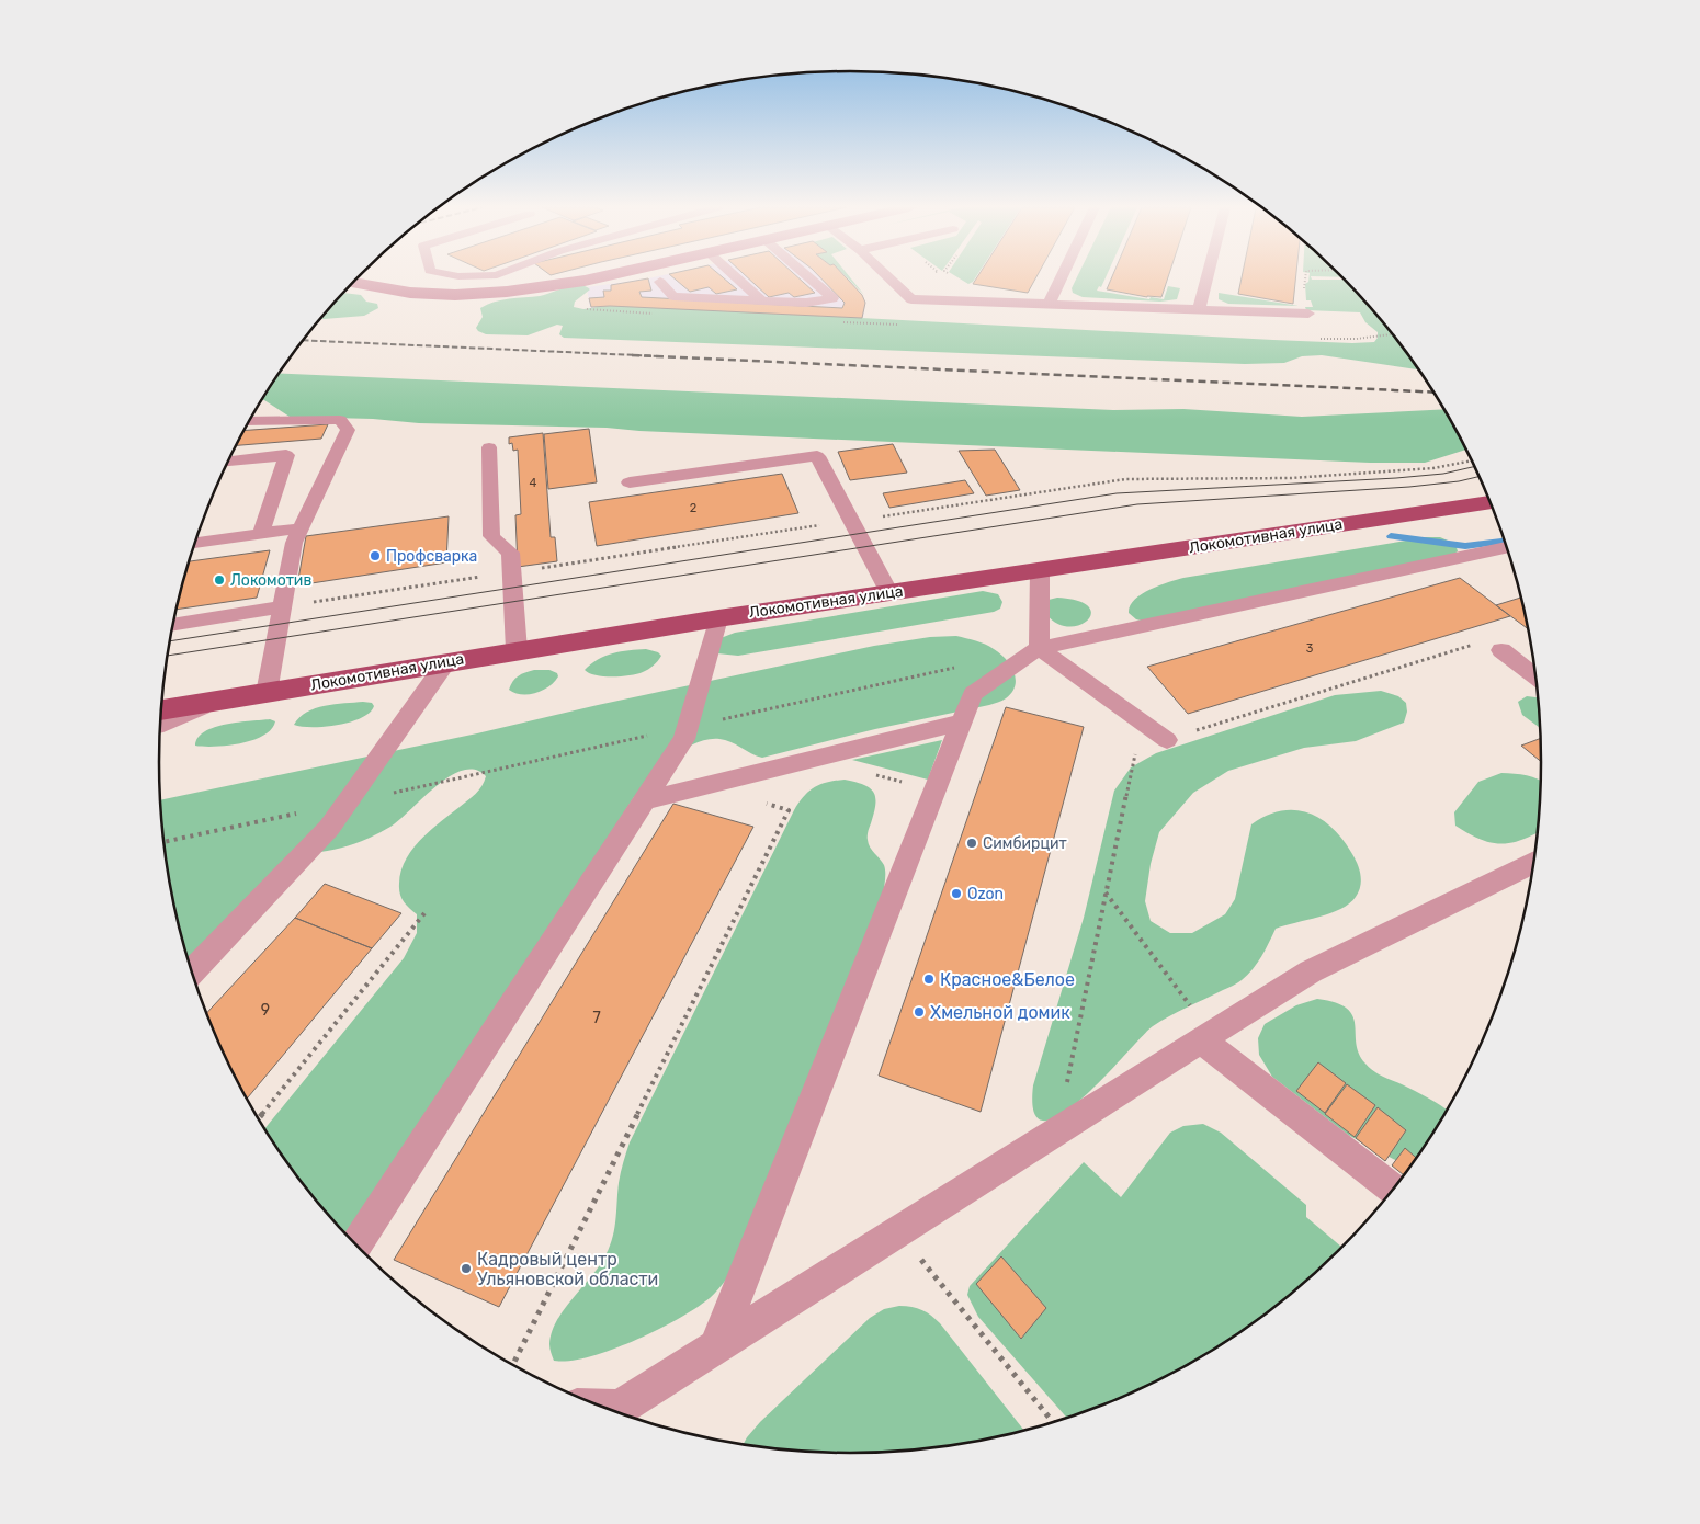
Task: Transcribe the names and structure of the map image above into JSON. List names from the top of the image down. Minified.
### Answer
{"streets":{"main road":["Локомотивная улица"]},"places":["Профсварка","Локомотив","Симбирцит","Ozon","Красное&Белое","Хмельной домик","Кадровый центр Ульяновской области"],"house_numbers":["4","2","3","9","7"]}
